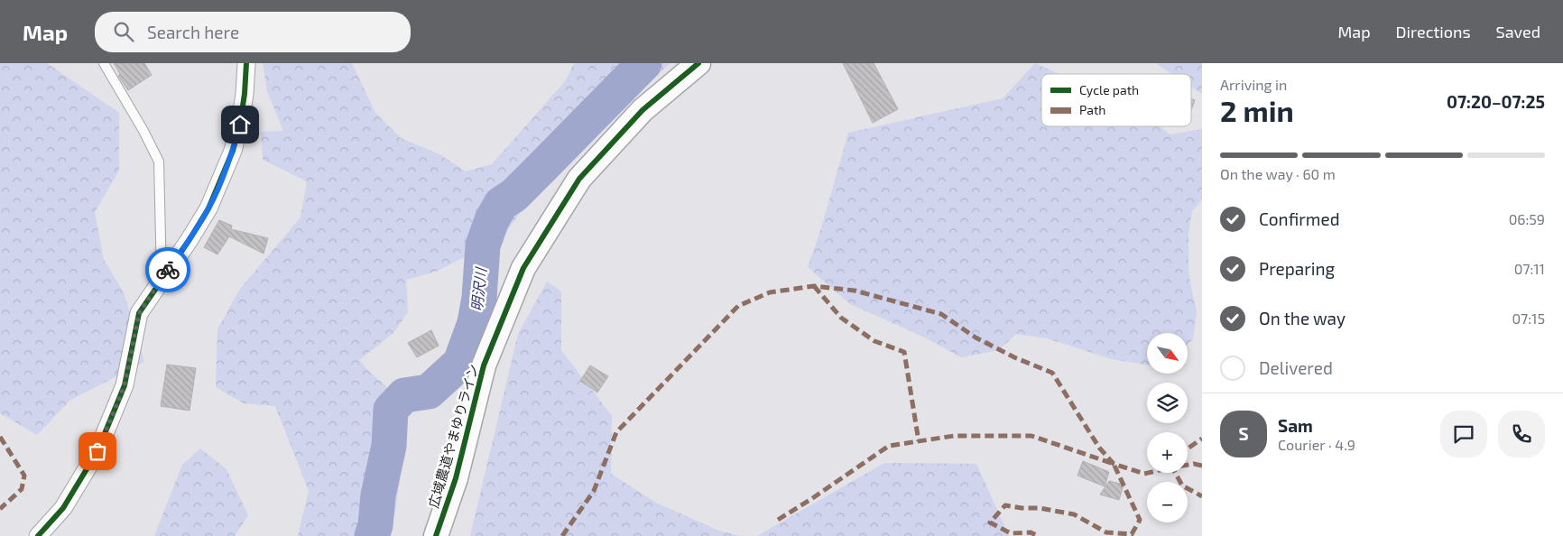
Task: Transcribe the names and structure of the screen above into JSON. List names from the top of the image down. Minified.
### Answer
{"streets":{"street":["広域農道やまゆりライン"]},"water":["明沢川"],"legend":["Cycle path","Path"],"north":"bottom right","page":{"header":"Map","search":"Search here","nav":["Map","Directions","Saved"],"heading":["2 min","Arriving in","07:20–07:25"],"panel":["Sam","Courier · 4.9"],"bar":"On the way · 60 m","list":[["Confirmed","06:59"],["Preparing","07:11"],["On the way","07:15"],"Delivered"],"map_buttons":["+","−"],"round":"S"}}
